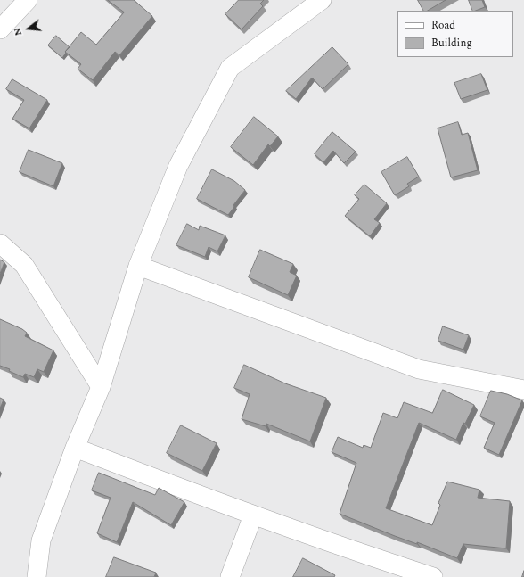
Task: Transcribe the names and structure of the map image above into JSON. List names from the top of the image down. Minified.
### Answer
{"legend":["Road","Building"],"north":"left"}
